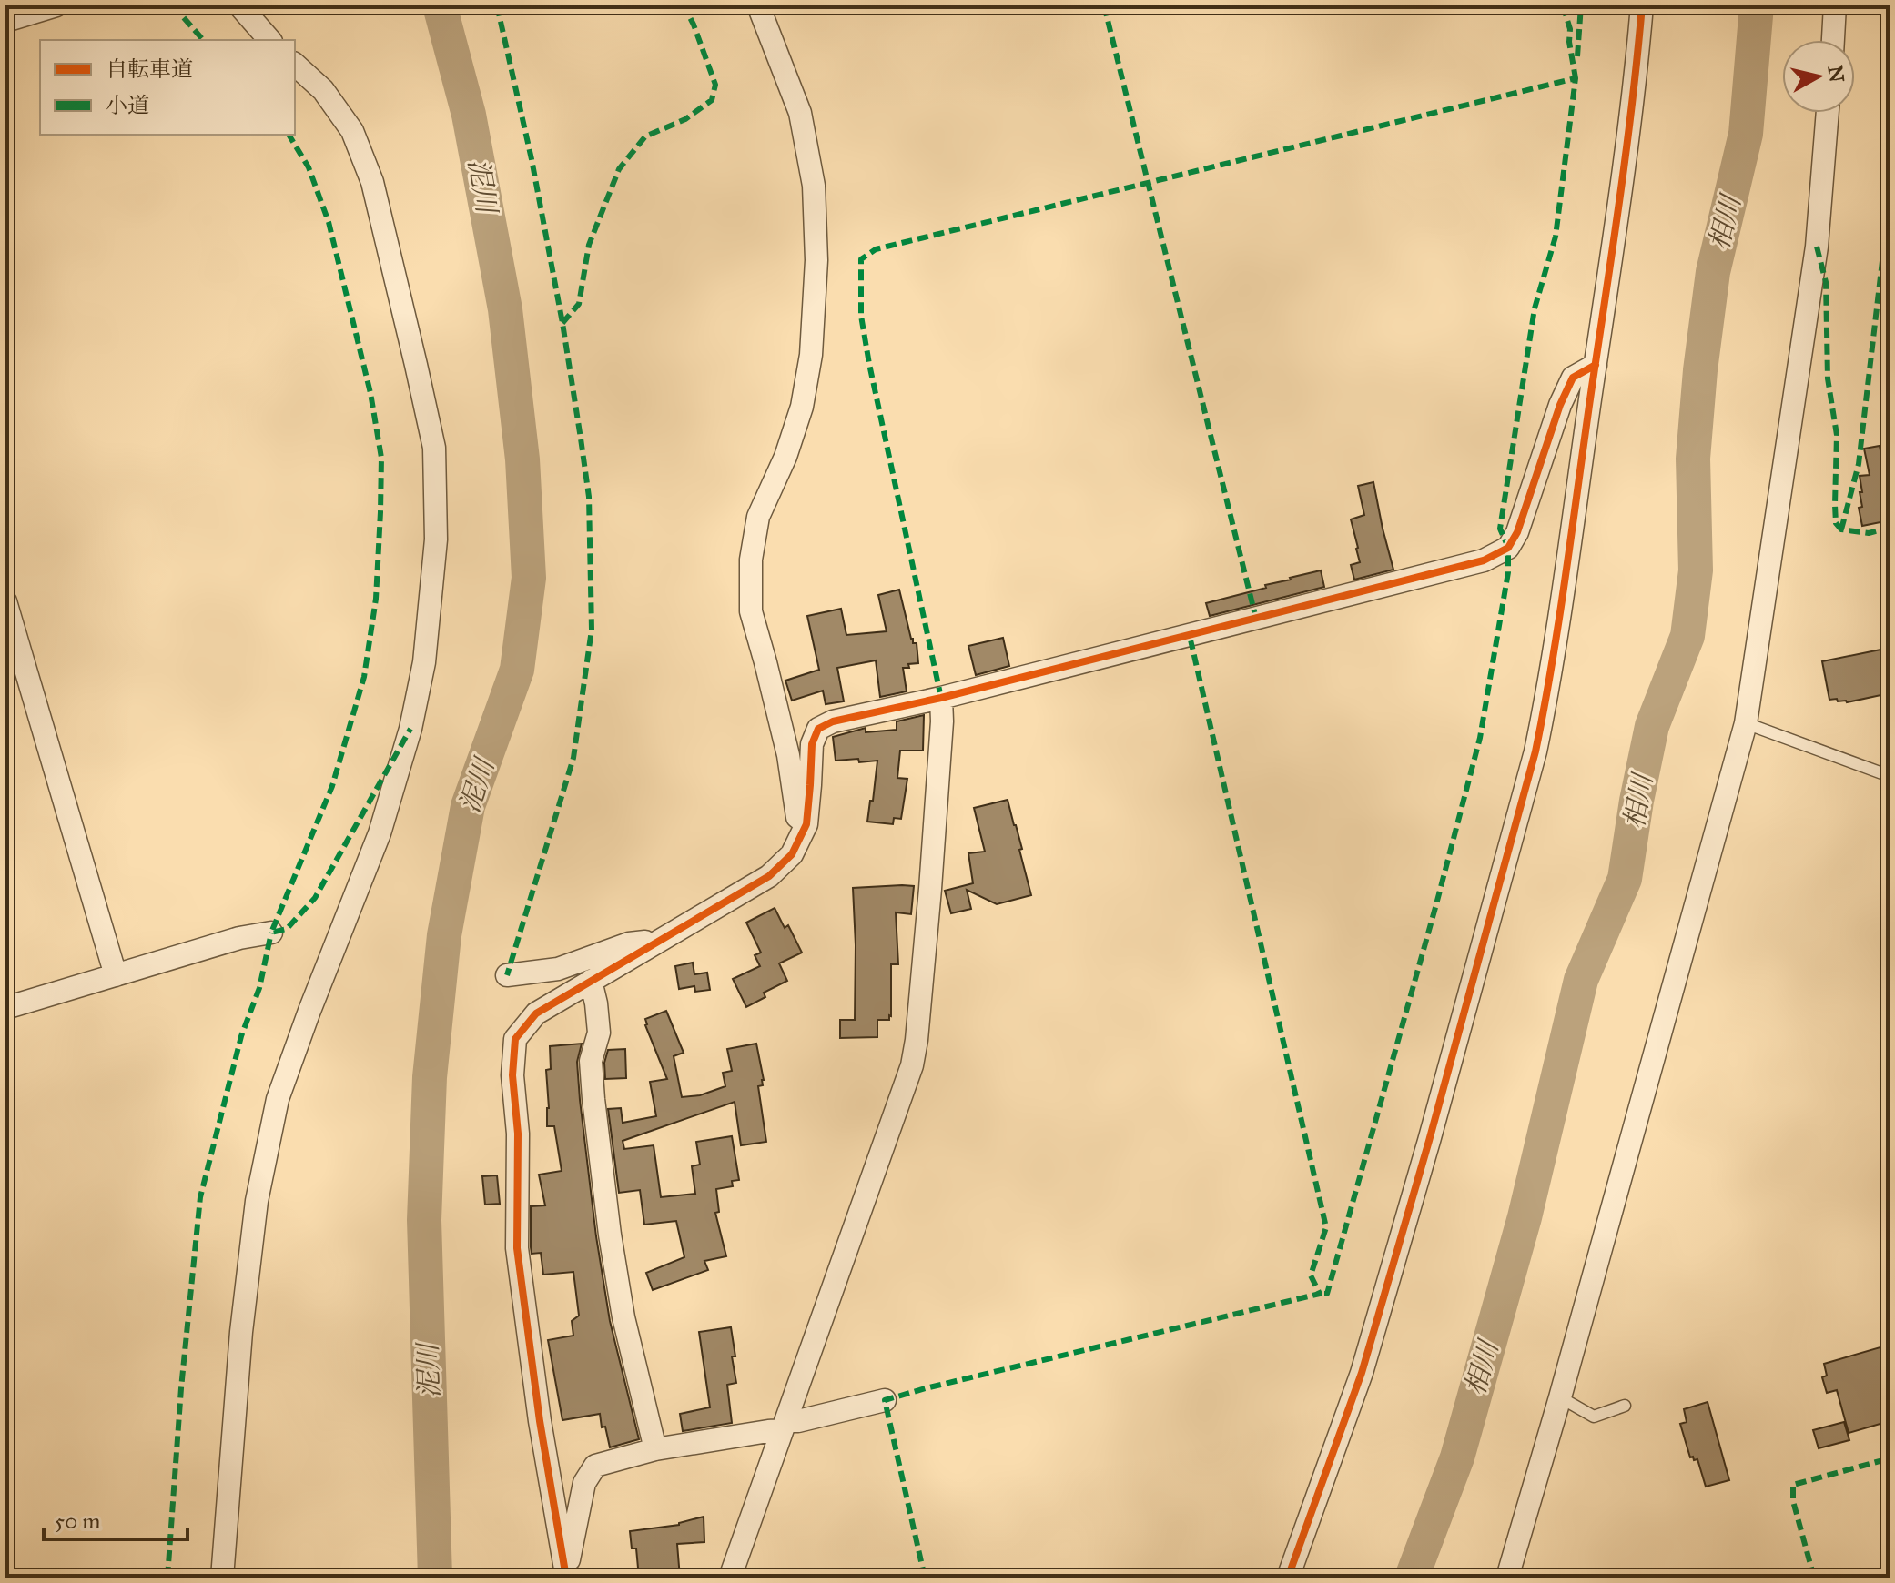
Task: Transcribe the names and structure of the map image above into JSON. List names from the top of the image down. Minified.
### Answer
{"water":["泥川","相川"],"legend":["自転車道","小道"],"scale_bar":"50 m","north":"right"}
